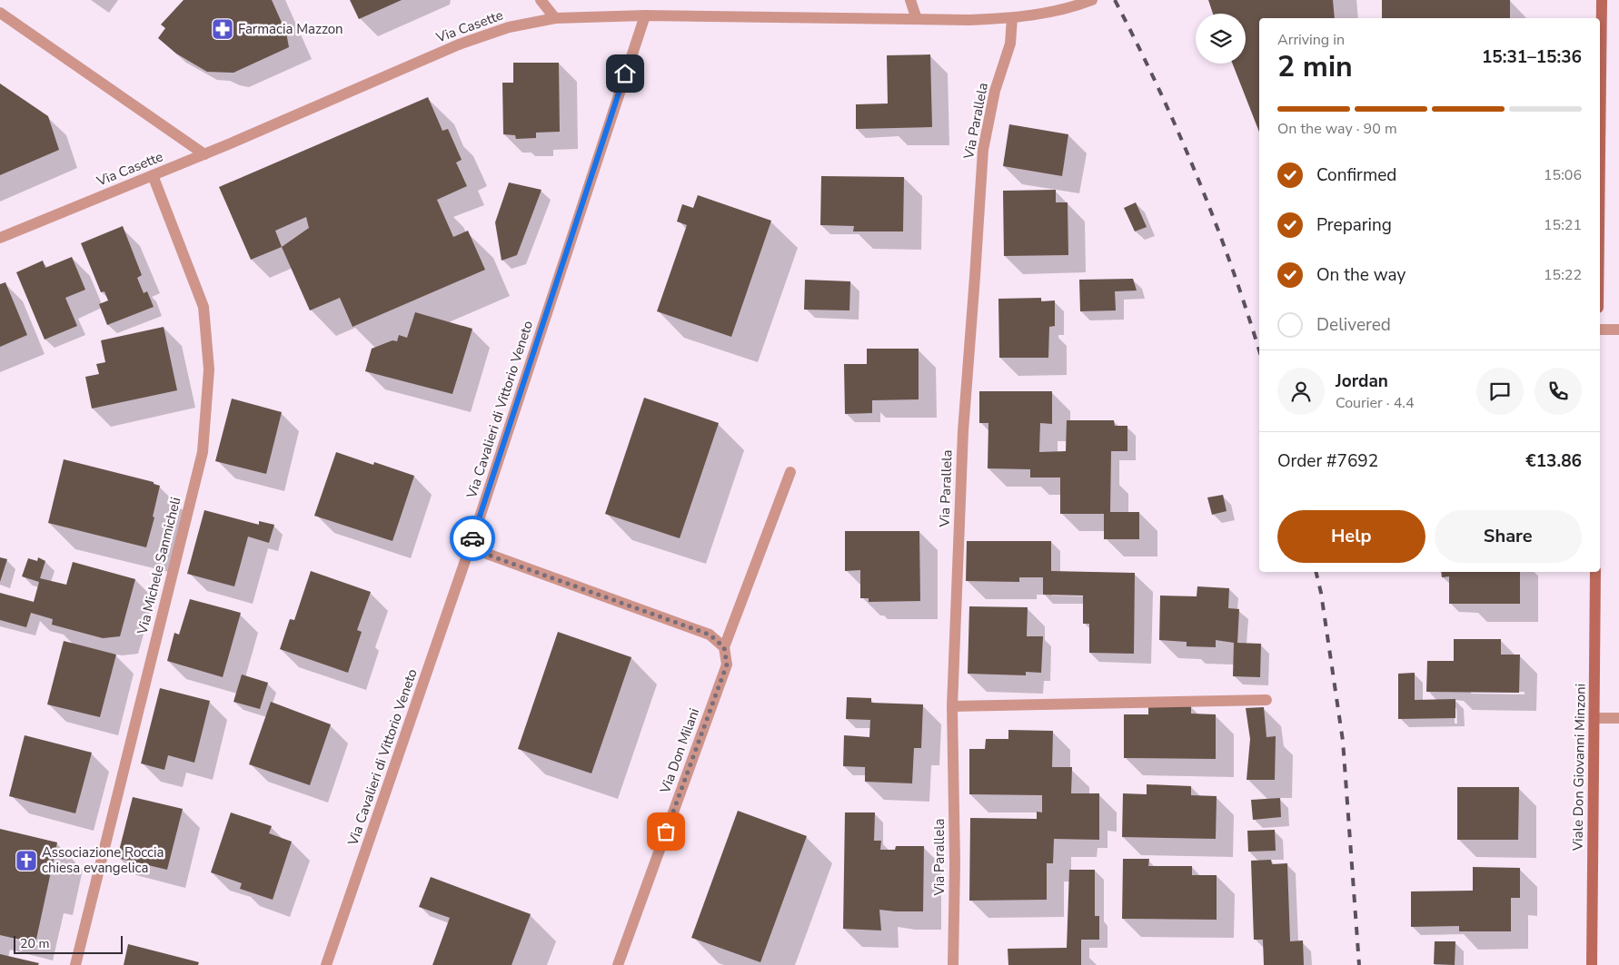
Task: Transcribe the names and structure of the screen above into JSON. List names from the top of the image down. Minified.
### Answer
{"streets":{"main road":["Viale Don Giovanni Minzoni"],"street":["Via Casette","Via Parallela","Via Cavalieri di Vittorio Veneto","Via Michele Sanmicheli","Via Don Milani"]},"crossings":[["Via Casette","Via Parallela"],["Via Casette","Via Cavalieri di Vittorio Veneto"],["Via Casette","Via Michele Sanmicheli"]],"places":{"pharmacy":["Farmacia Mazzon"],"church":["Associazione Roccia chiesa evangelica"]},"scale_bar":"20 m","page":{"heading":["2 min","Arriving in","15:31–15:36"],"panel":["Jordan","Courier · 4.4","Order #7692","€13.86"],"bar":"On the way · 90 m","list":[["Confirmed","15:06"],["Preparing","15:21"],["On the way","15:22"],"Delivered"],"buttons":["Help","Share"],"scale":"20 m"}}
